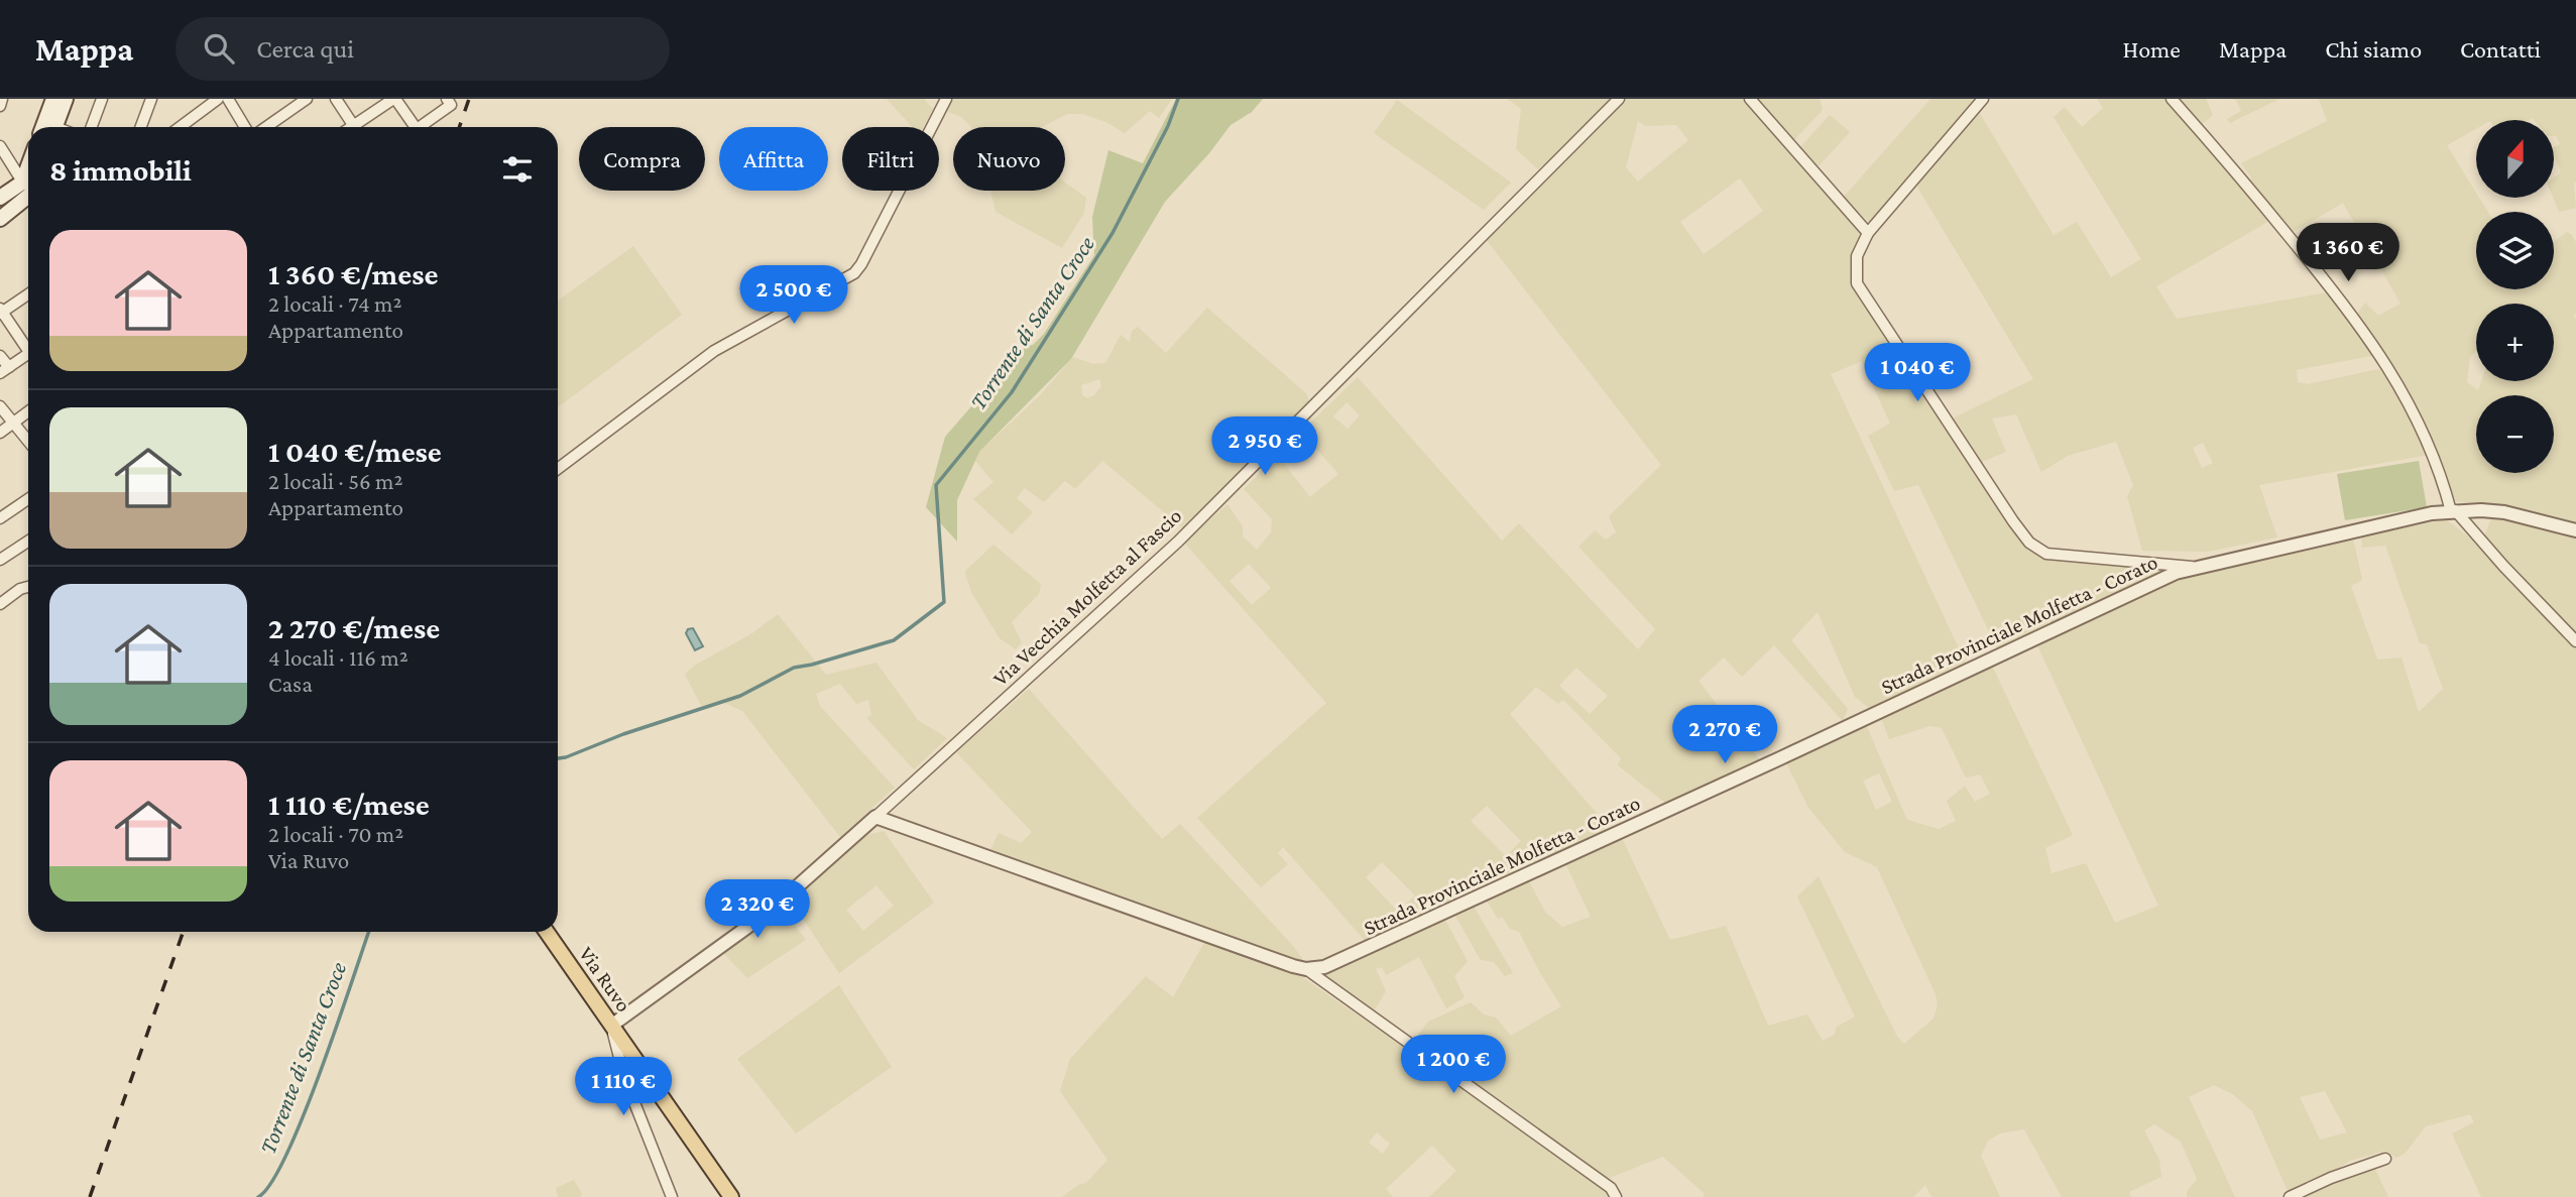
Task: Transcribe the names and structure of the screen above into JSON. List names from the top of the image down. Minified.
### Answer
{"streets":{"main road":["Via Ruvo"],"street":["Via Vecchia Molfetta al Fascio","Strada Provinciale Molfetta - Corato"]},"water":["Torrente di Santa Croce"],"north":"top","page":{"header":"Mappa","search":"Cerca qui","nav":["Home","Mappa","Chi siamo","Contatti"],"map_buttons":["+","−"],"chip":["Compra","Affitta","Filtri","Nuovo"],"heading":"8 immobili","list":[{"name":"1 360 €/mese","note":"2 locali · 74 m² · Appartamento"},{"name":"1 040 €/mese","note":"2 locali · 56 m² · Appartamento"},{"name":"2 270 €/mese","note":"4 locali · 116 m² · Casa"},{"name":"1 110 €/mese","note":"2 locali · 70 m² · Via Ruvo"}],"price":["1 360 €","2 500 €","1 040 €","2 950 €","2 270 €","2 320 €","1 200 €","1 110 €"]}}
